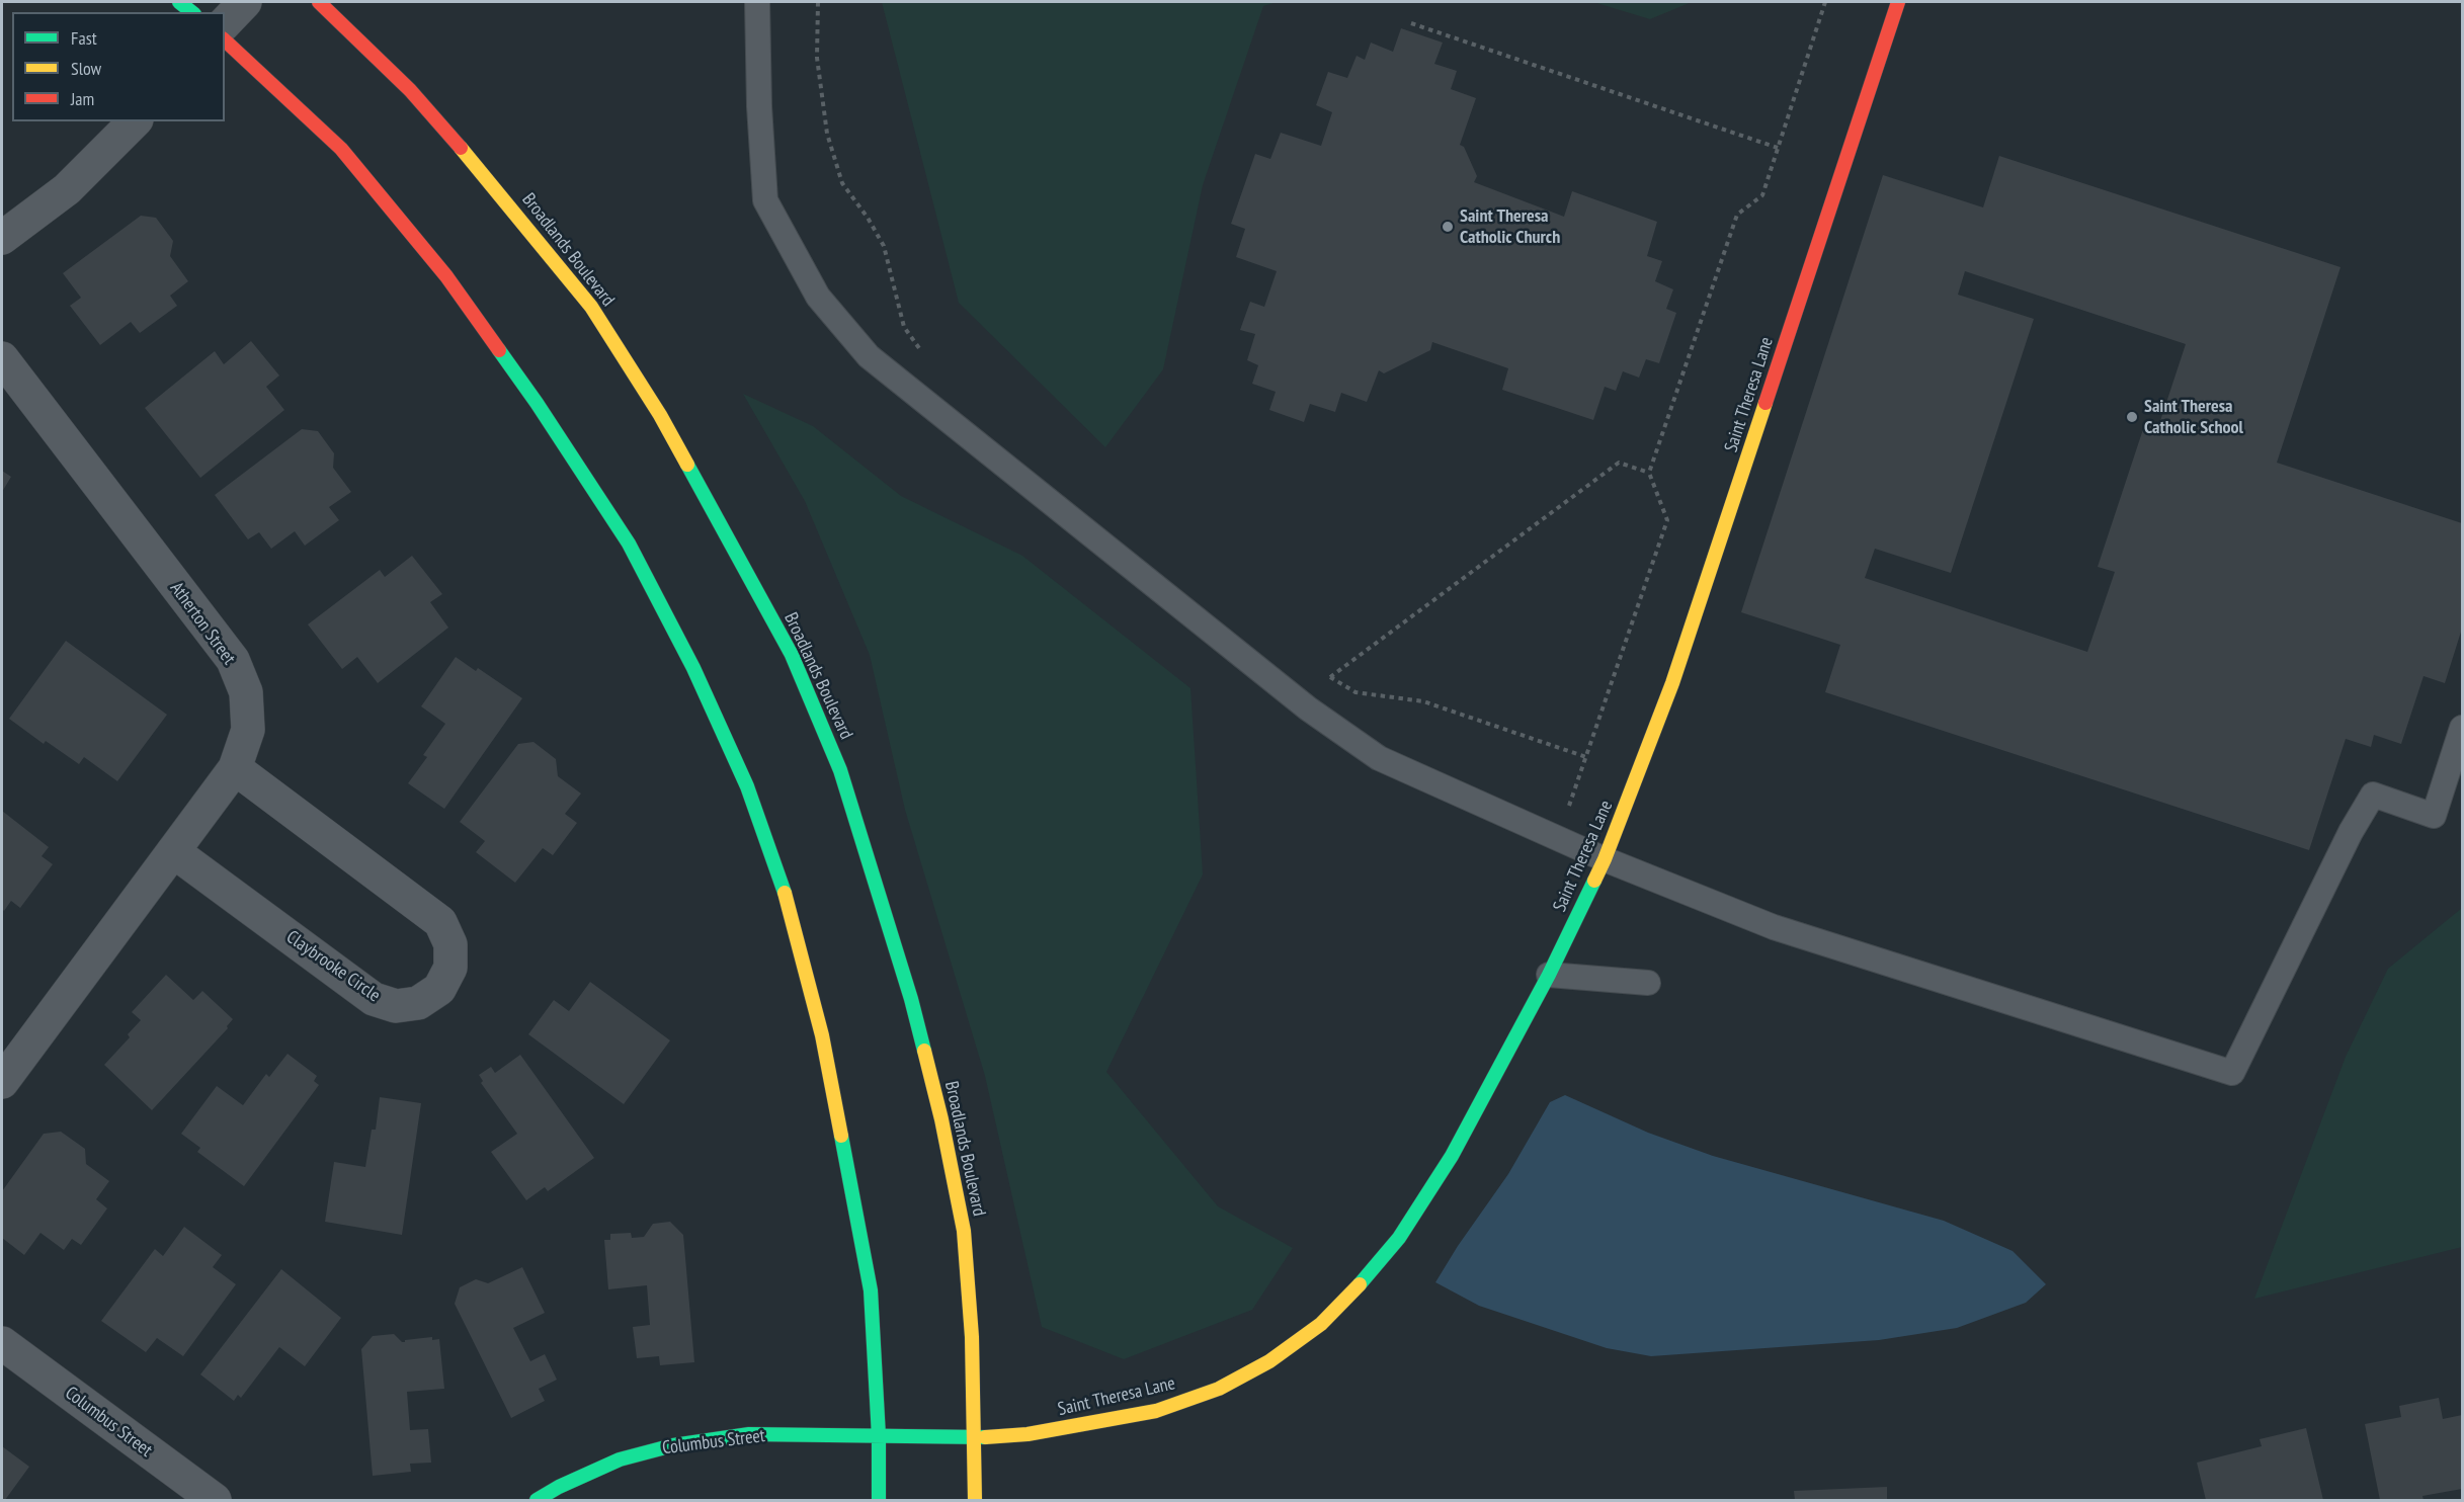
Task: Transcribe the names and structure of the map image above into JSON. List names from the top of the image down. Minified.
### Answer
{"streets":{"main road":["Broadlands Boulevard","Saint Theresa Lane","Columbus Street"],"street":["Atherton Street","Claybrooke Circle"]},"crossings":[["Broadlands Boulevard","Saint Theresa Lane"],["Broadlands Boulevard","Columbus Street"],["Saint Theresa Lane","Columbus Street"],["Atherton Street","Claybrooke Circle"]],"places":["Saint Theresa Catholic Church","Saint Theresa Catholic School"],"legend":["Fast","Slow","Jam"]}
